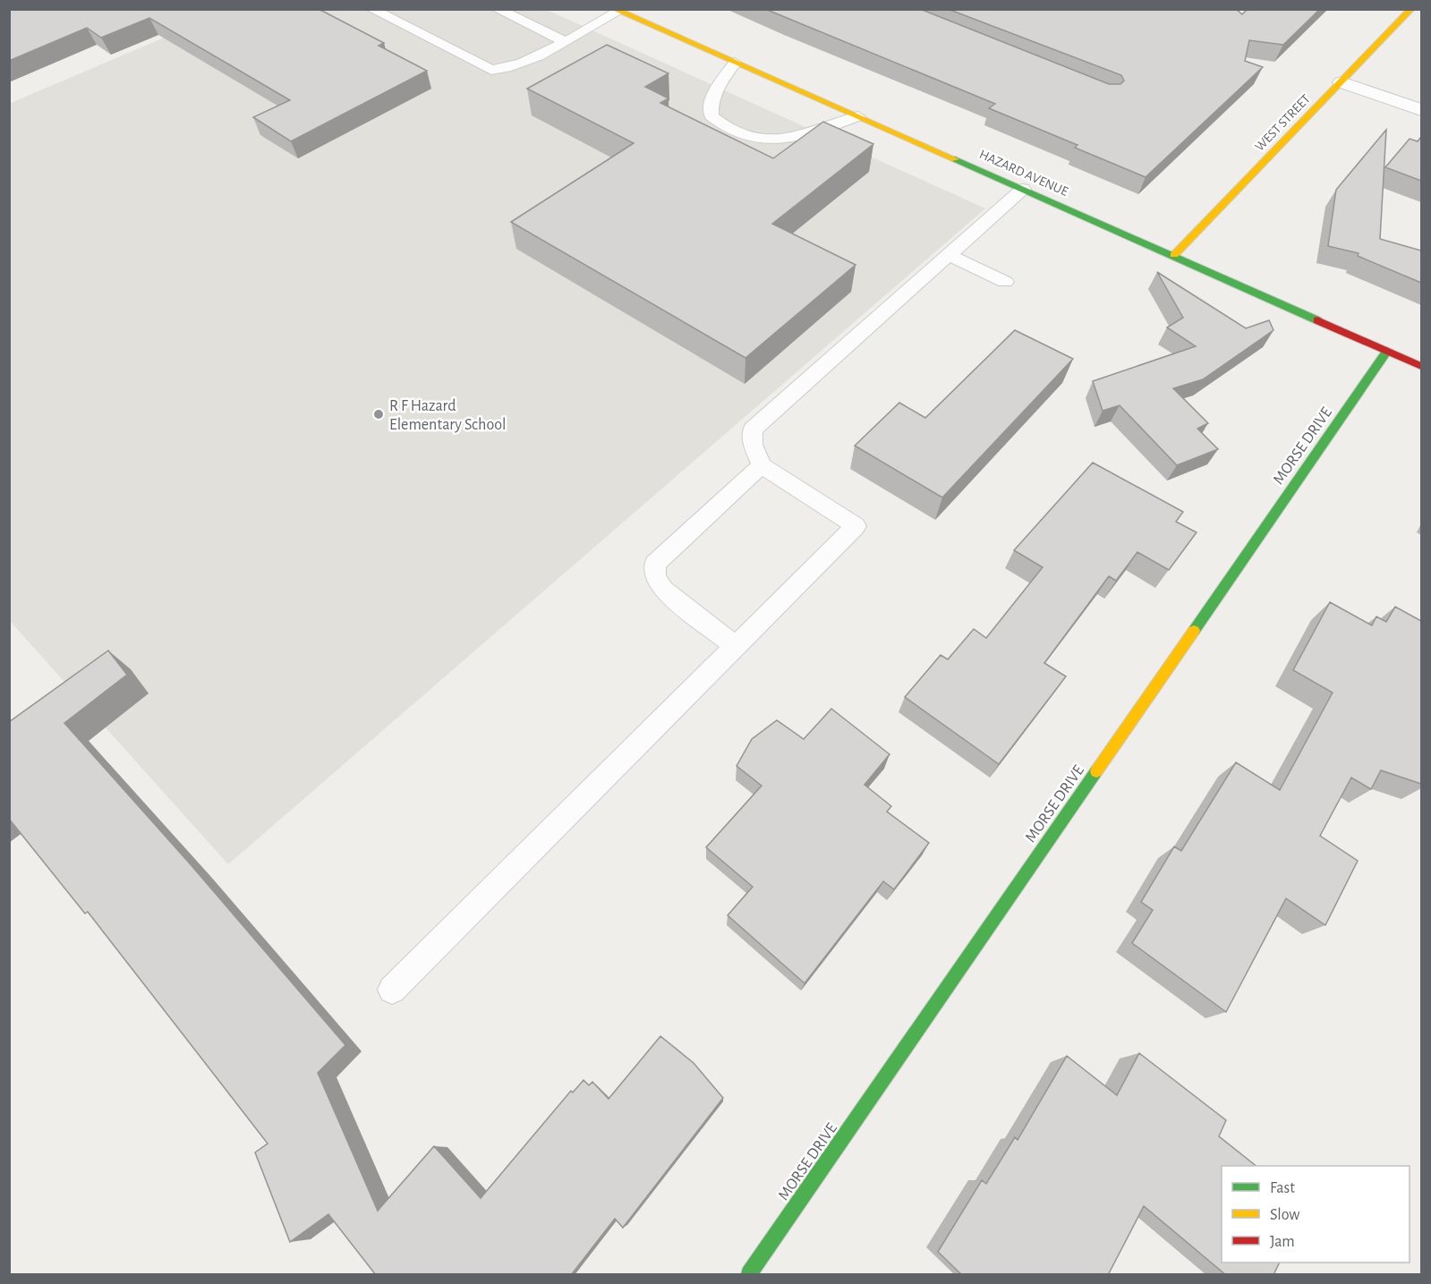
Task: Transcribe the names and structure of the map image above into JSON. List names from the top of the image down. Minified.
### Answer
{"streets":{"street":["WEST STREET","HAZARD AVENUE","MORSE DRIVE"]},"crossings":[["WEST STREET","HAZARD AVENUE"],["HAZARD AVENUE","MORSE DRIVE"]],"places":["R F Hazard Elementary School"],"legend":["Fast","Slow","Jam"]}
